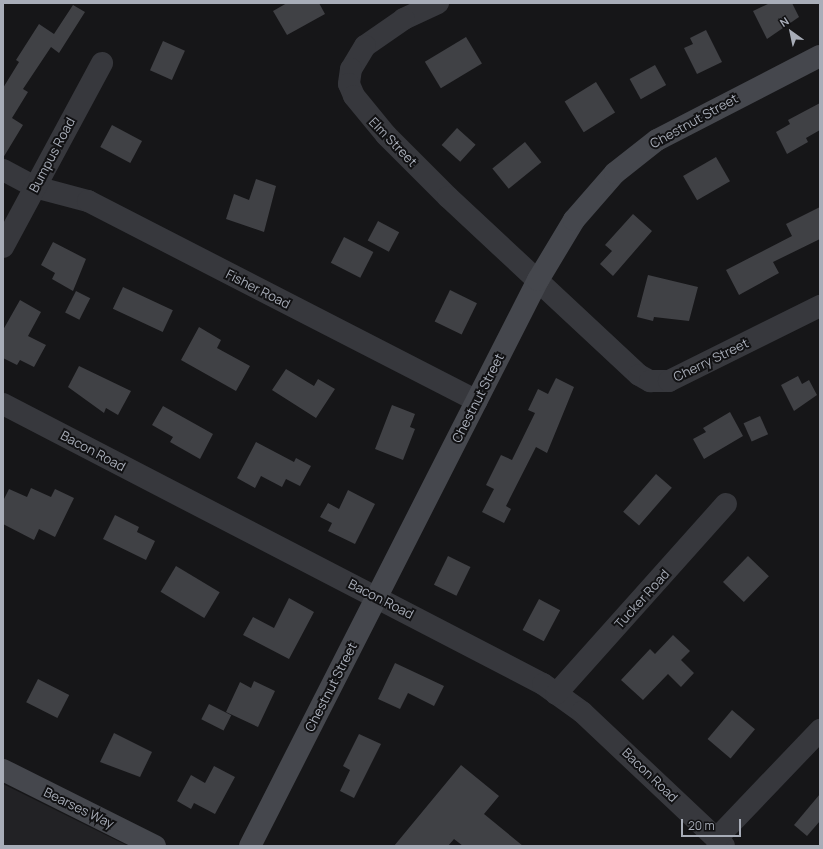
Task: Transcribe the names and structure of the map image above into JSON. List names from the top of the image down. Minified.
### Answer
{"streets":{"street":["Chestnut Street","Elm Street","Bumpus Road","Fisher Road","Cherry Street","Bacon Road","Tucker Road","Bearses Way"]},"crossings":[["Chestnut Street","Elm Street"],["Chestnut Street","Fisher Road"],["Chestnut Street","Cherry Street"],["Chestnut Street","Bacon Road"],["Elm Street","Cherry Street"],["Bumpus Road","Fisher Road"],["Bacon Road","Tucker Road"]],"scale_bar":"20 m","north":"top left"}
